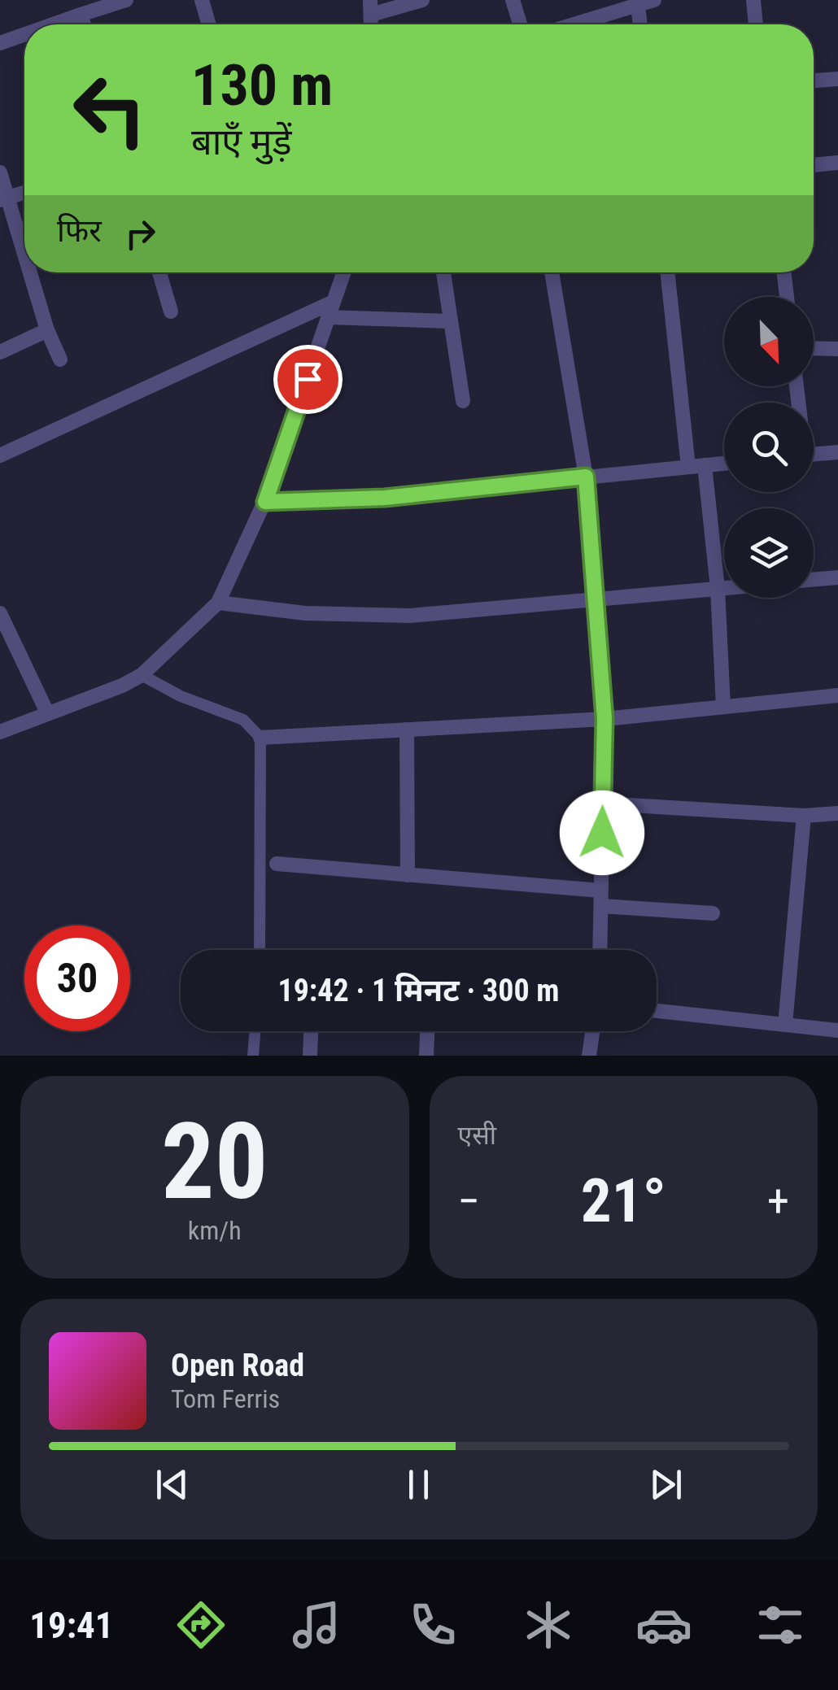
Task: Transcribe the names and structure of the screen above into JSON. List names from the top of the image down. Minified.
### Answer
{"north":"bottom right","page":{"turn":["130 m","बाएँ मुड़ें"],"then":"फिर","limit":"30","trip":"19:42 · 1 मिनट · 300 m","tile":[["20","km/h"],"एसी"],"heat":["−","21°","+"],"song":["Open Road","Tom Ferris"],"tabs":"19:41"}}
